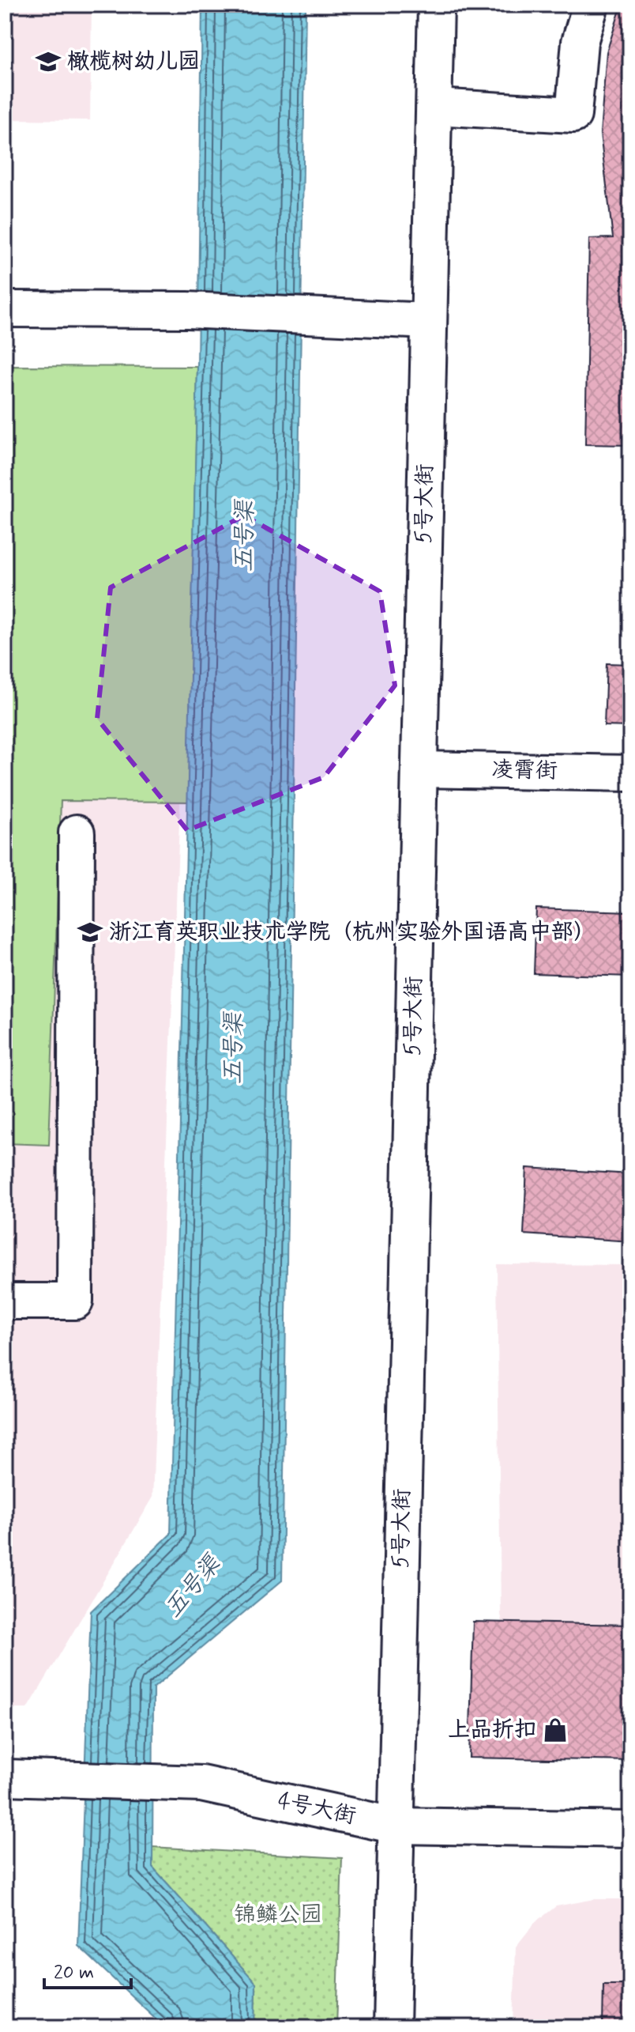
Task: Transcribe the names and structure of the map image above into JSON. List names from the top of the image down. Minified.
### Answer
{"streets":{"street":["5号大街","凌霄街","4号大街"]},"crossings":[["5号大街","凌霄街"],["5号大街","4号大街"]],"water":["五号渠"],"parks":["锦鳞公园"],"places":{"school or university":["橄榄树幼儿园","浙江育英职业技术学院（杭州实验外国语高中部）"],"shop":["上品折扣"]},"scale_bar":"20 m"}
